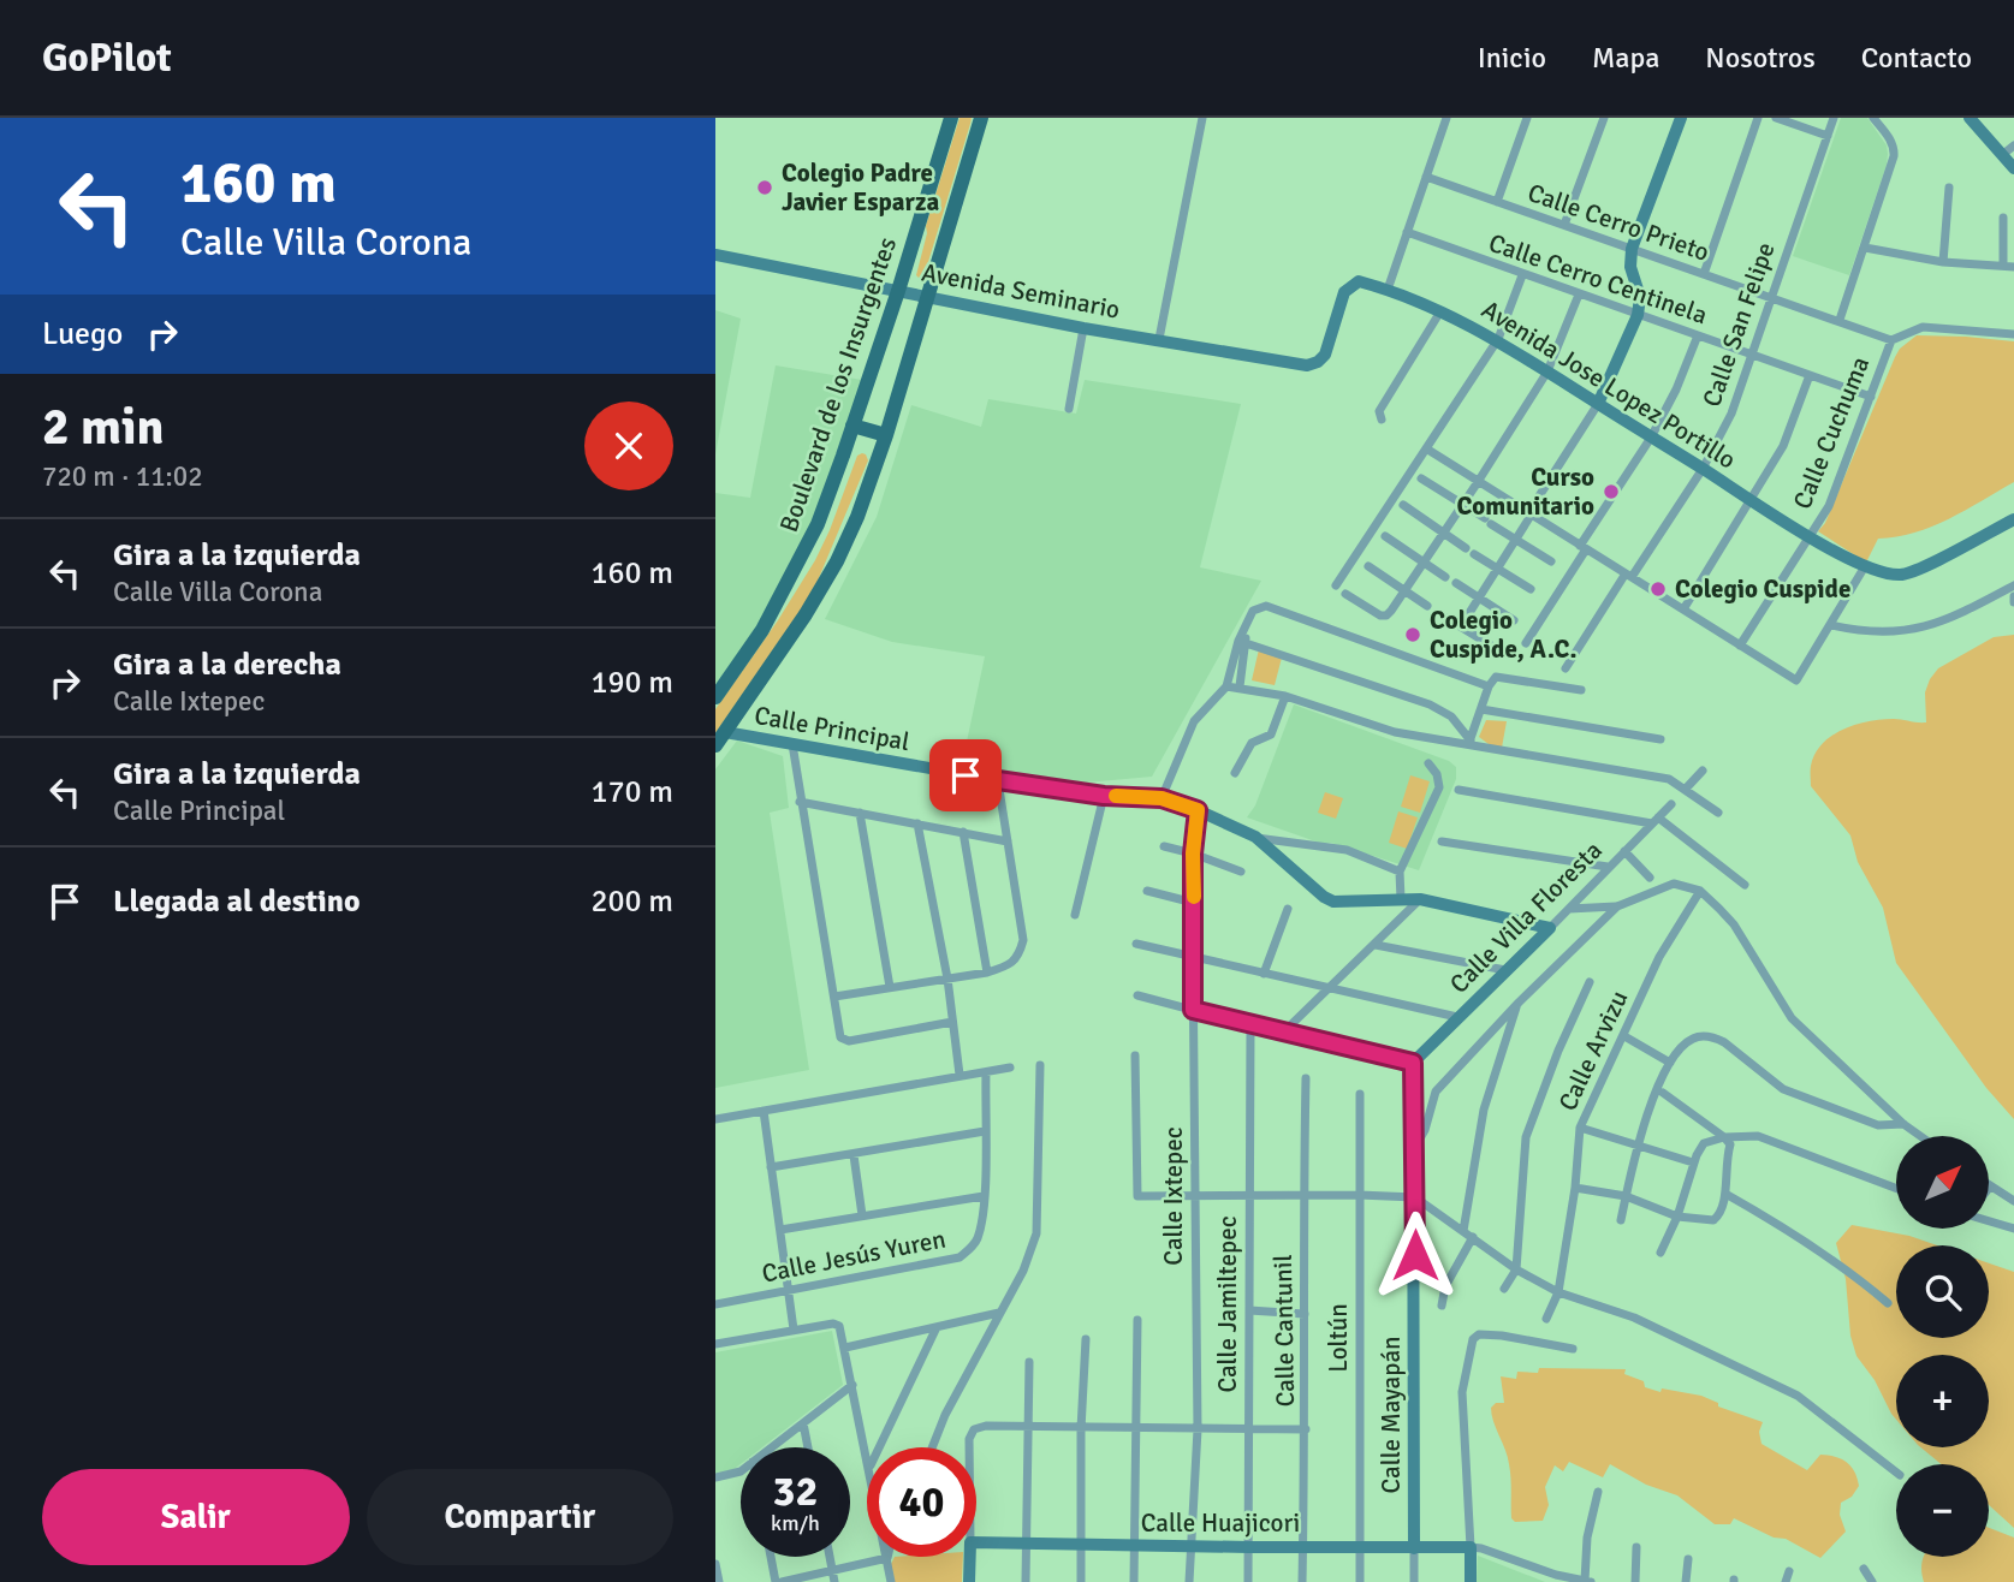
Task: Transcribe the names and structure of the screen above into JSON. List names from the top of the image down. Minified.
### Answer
{"streets":{"main road":["Boulevard de los Insurgentes"],"street":["Calle Cerro Prieto","Calle Cerro Centinela","Avenida Seminario","Calle San Felipe","Avenida Jose Lopez Portillo","Calle Cuchuma","Calle Principal","Calle Villa Floresta","Calle Arvizu","Calle Ixtepec","Calle Jesús Yuren","Calle Jamiltepec","Calle Cantunil","Loltún","Calle Mayapán","Calle Huajicori"]},"crossings":[["Calle Cerro Prieto","Calle San Felipe"],["Calle Cerro Prieto","Calle Cuchuma"],["Calle Cerro Centinela","Calle San Felipe"],["Calle Cerro Centinela","Calle Cuchuma"],["Avenida Seminario","Boulevard de los Insurgentes"],["Avenida Seminario","Avenida Jose Lopez Portillo"],["Calle San Felipe","Avenida Jose Lopez Portillo"],["Avenida Jose Lopez Portillo","Calle Cuchuma"],["Calle Principal","Calle Villa Floresta"],["Calle Principal","Calle Ixtepec"],["Calle Villa Floresta","Calle Mayapán"],["Calle Arvizu","Calle Mayapán"],["Calle Ixtepec","Calle Huajicori"],["Calle Jamiltepec","Calle Huajicori"],["Calle Cantunil","Calle Huajicori"],["Loltún","Calle Huajicori"],["Calle Mayapán","Calle Huajicori"]],"places":["Colegio Padre Javier Esparza","Curso Comunitario","Colegio Cuspide","Colegio Cuspide, A.C."],"north":"top right","page":{"header":"GoPilot","nav":["Inicio","Mapa","Nosotros","Contacto"],"turn":["160 m","Calle Villa Corona"],"then":"Luego","heading":["2 min","720 m · 11:02"],"list":[{"name":"Gira a la izquierda","note":"Calle Villa Corona","value":"160 m"},{"name":"Gira a la derecha","note":"Calle Ixtepec","value":"190 m"},{"name":"Gira a la izquierda","note":"Calle Principal","value":"170 m"},{"name":"Llegada al destino","value":"200 m"}],"map_buttons":["+","−"],"speed":"32 km/h","limit":"40","buttons":["Salir","Compartir"]}}
